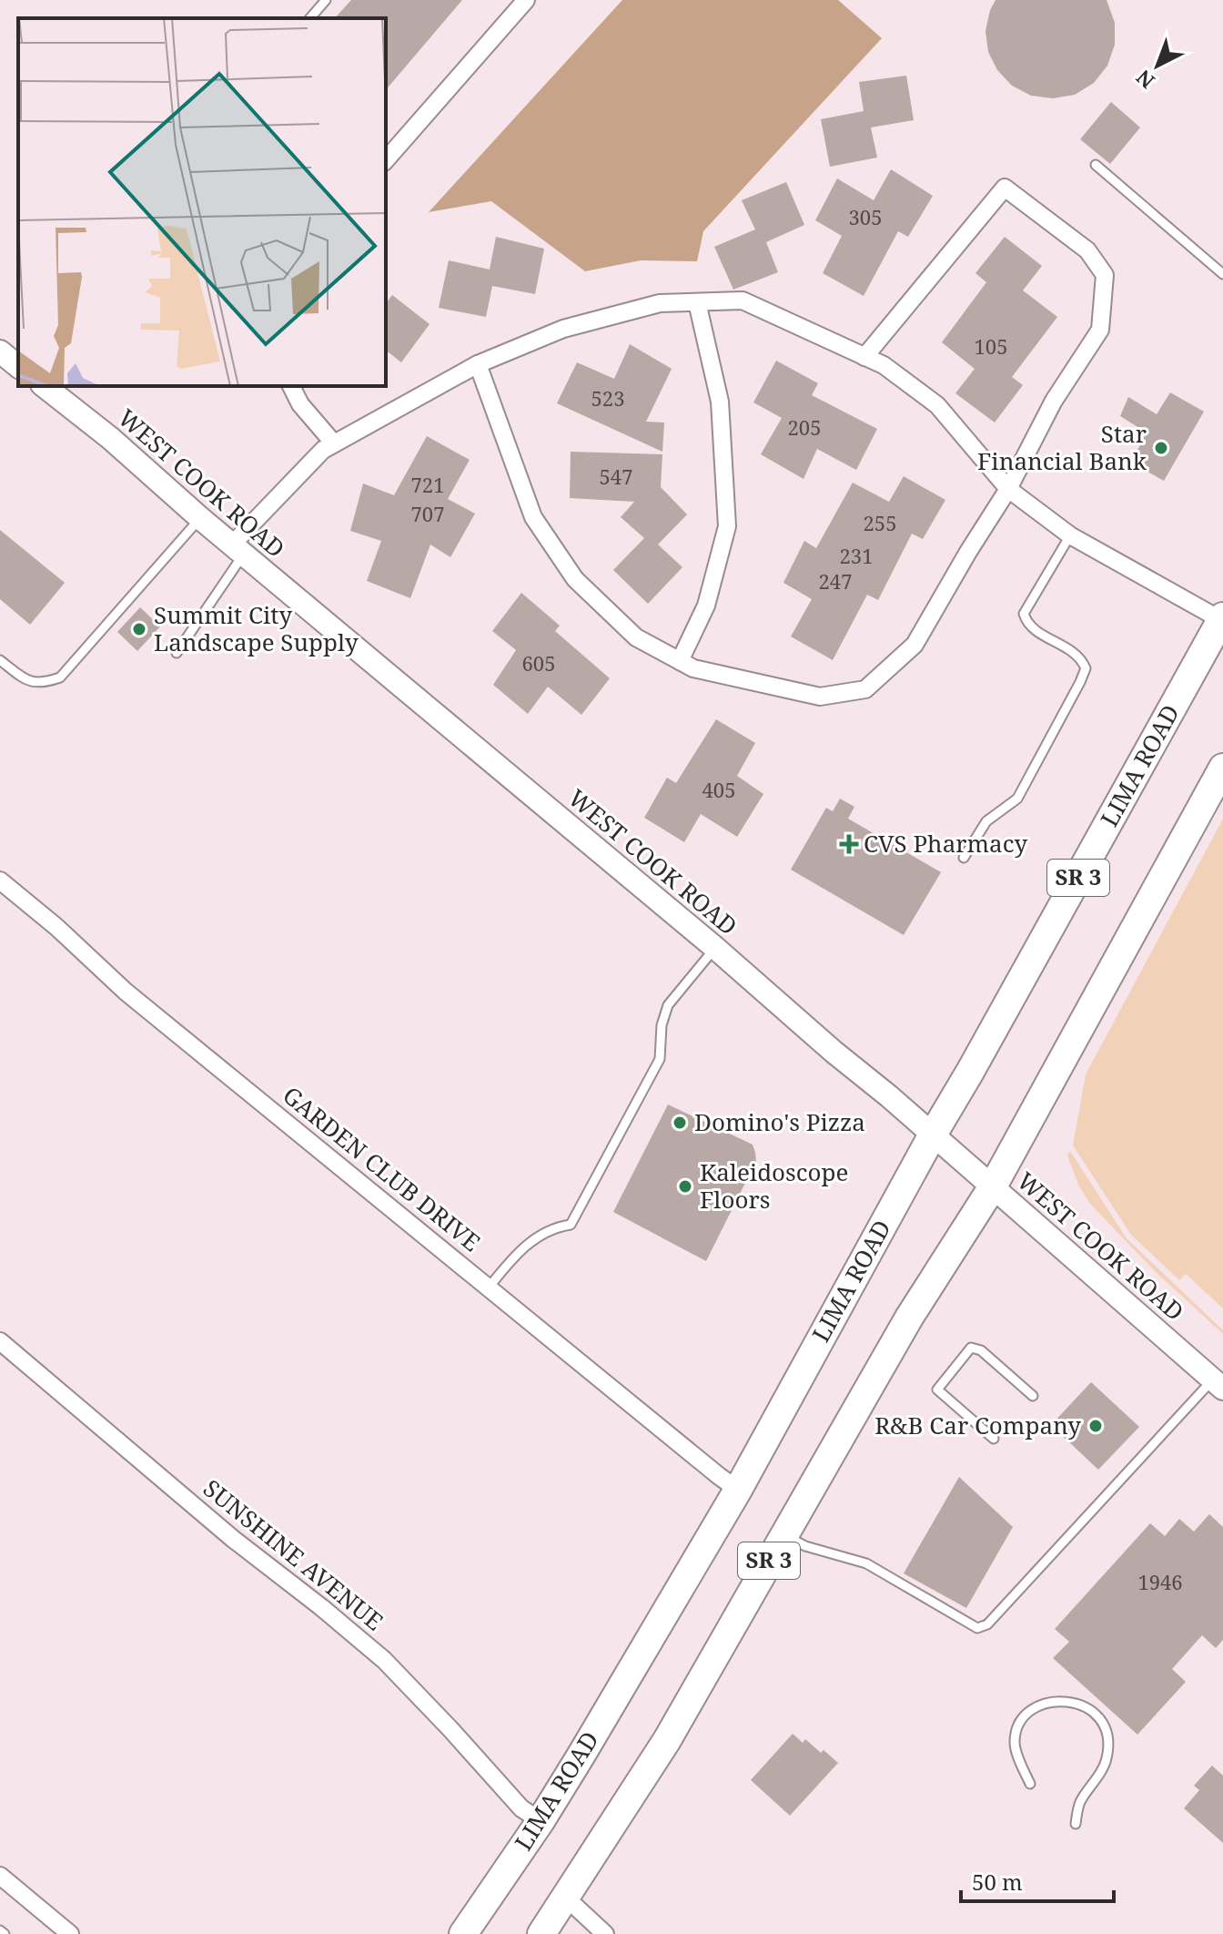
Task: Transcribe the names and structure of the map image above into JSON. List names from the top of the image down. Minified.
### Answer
{"streets":{"highway":["LIMA ROAD","SR 3"],"main road":["WEST COOK ROAD"],"street":["GARDEN CLUB DRIVE","SUNSHINE AVENUE"]},"crossings":[["WEST COOK ROAD","LIMA ROAD"],["WEST COOK ROAD","SR 3"],["LIMA ROAD","GARDEN CLUB DRIVE"],["LIMA ROAD","SUNSHINE AVENUE"]],"places":{"other":["Star Financial Bank","Summit City Landscape Supply","Domino's Pizza","Kaleidoscope Floors","R&B Car Company"],"health":["CVS Pharmacy"]},"house_numbers":["305","105","523","205","547","721","707","255","231","247","605","405","1946"],"scale_bar":"50 m","north":"bottom left"}
